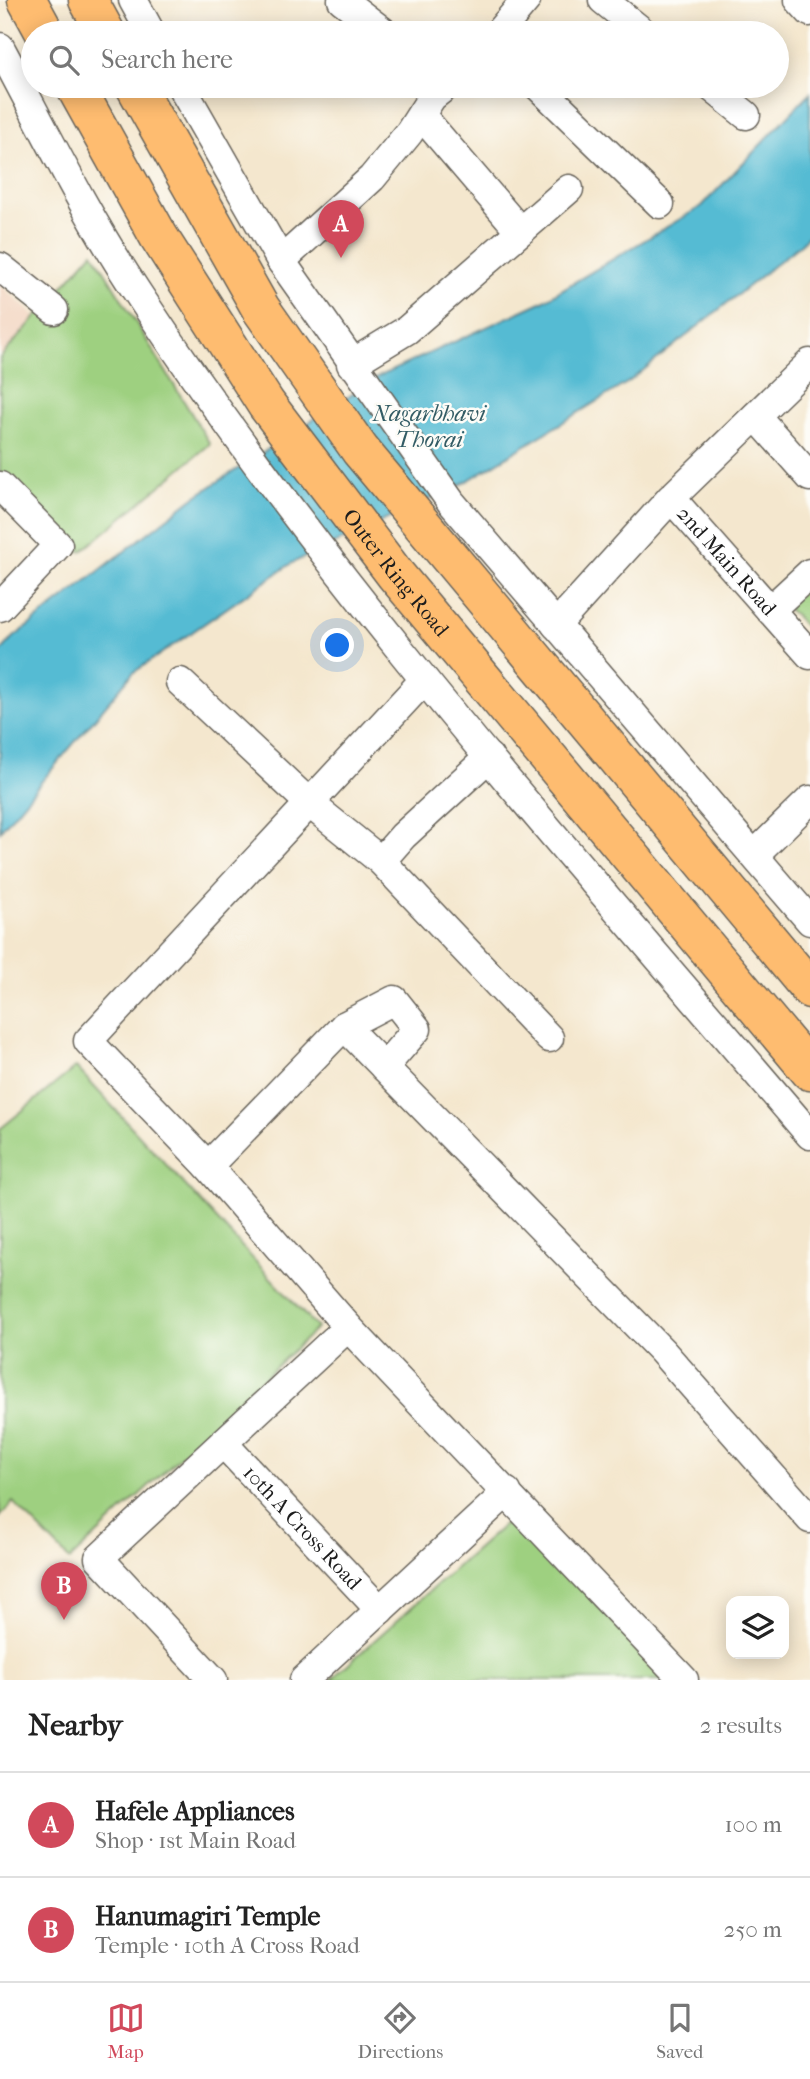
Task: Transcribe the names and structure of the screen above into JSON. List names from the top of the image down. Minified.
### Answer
{"streets":{"highway":["Outer Ring Road"],"street":["2nd Main Road","10th A Cross Road"]},"water":["Nagarbhavi Thorai"],"page":{"search":"Search here","pins":["A","B"],"heading":["Nearby","2 results"],"list":[{"mark":"A","name":"Hafele Appliances","note":"Shop · 1st Main Road","value":"100 m"},{"mark":"B","name":"Hanumagiri Temple","note":"Temple · 10th A Cross Road","value":"250 m"}],"nav":["Map","Directions","Saved"]}}
